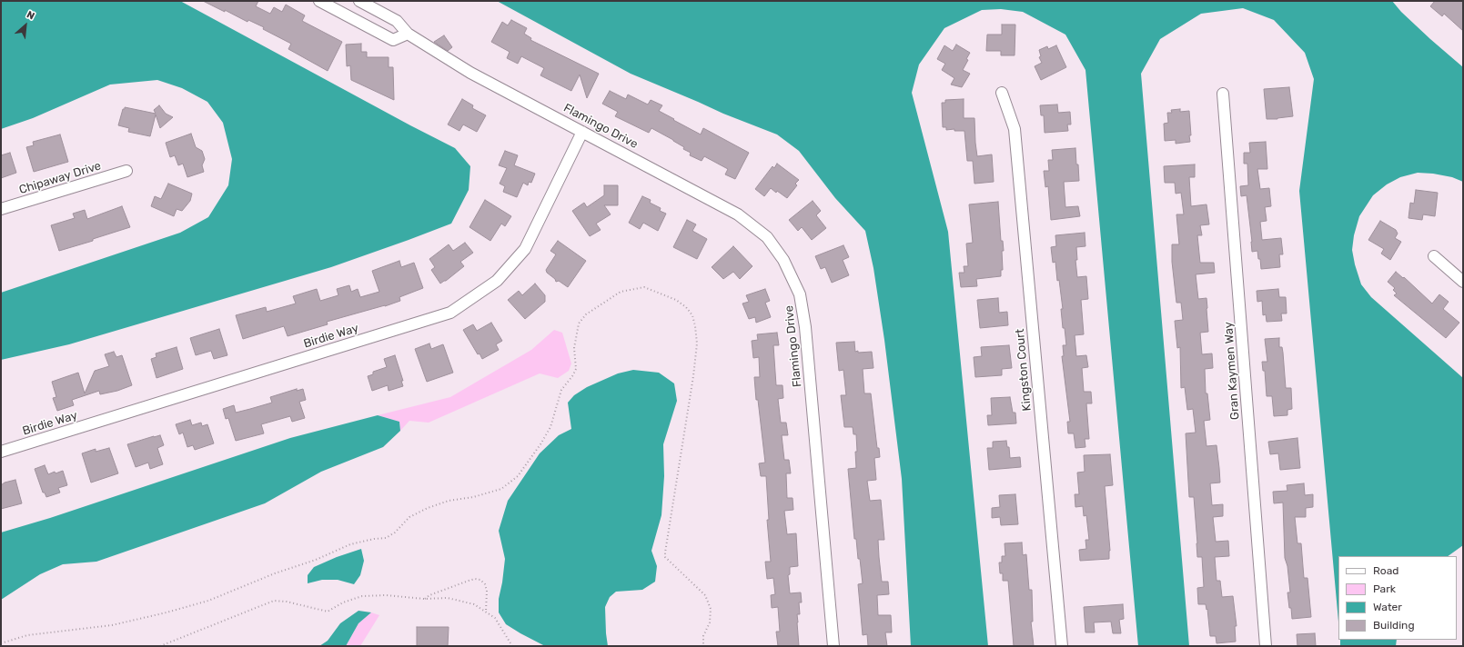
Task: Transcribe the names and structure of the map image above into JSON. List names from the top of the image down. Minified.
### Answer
{"streets":{"street":["Flamingo Drive","Chipaway Drive","Birdie Way","Kingston Court","Gran Kaymen Way"]},"crossings":[["Flamingo Drive","Birdie Way"]],"legend":["Road","Park","Water","Building"],"north":"top right"}
